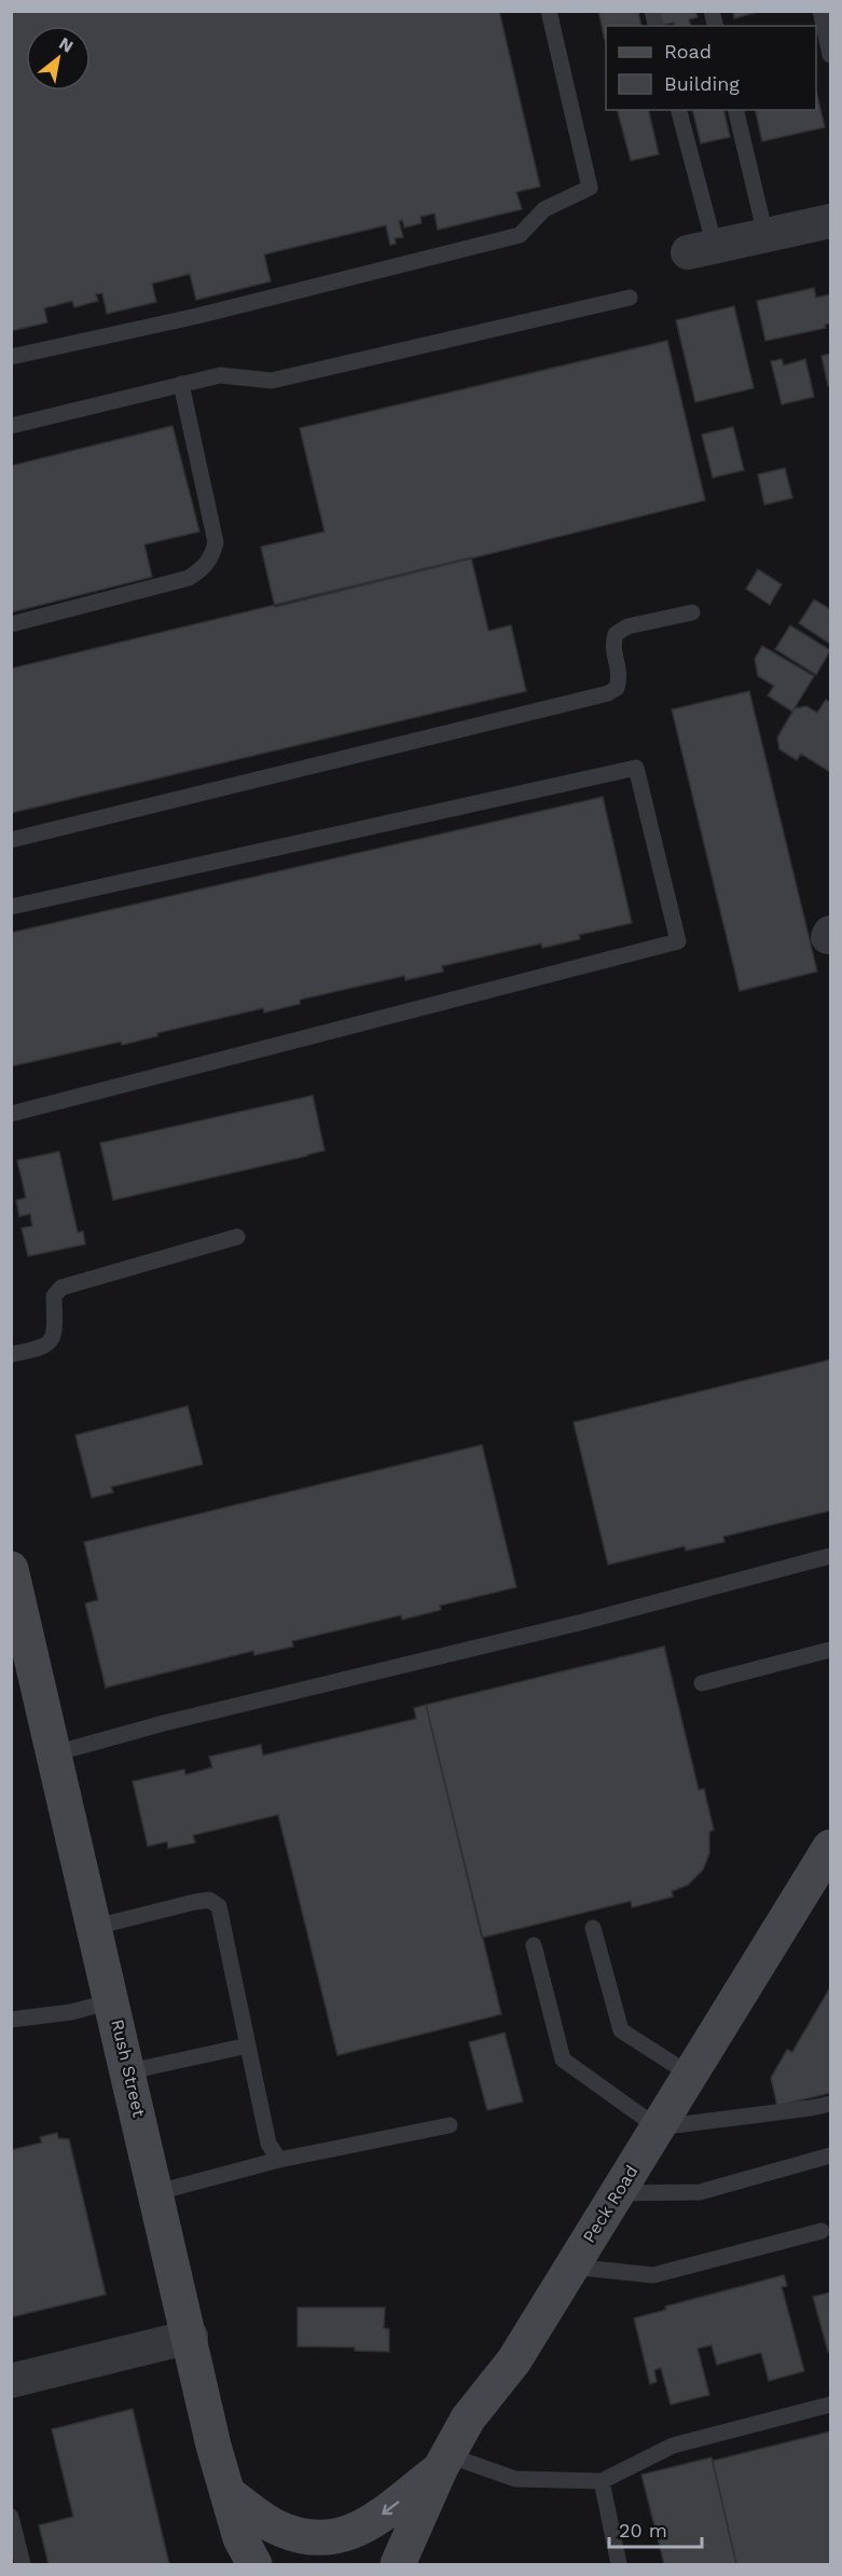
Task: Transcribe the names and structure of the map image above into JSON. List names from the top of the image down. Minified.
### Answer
{"streets":{"main road":["Rush Street","Peck Road"]},"legend":["Road","Building"],"scale_bar":"20 m","north":"top right"}
